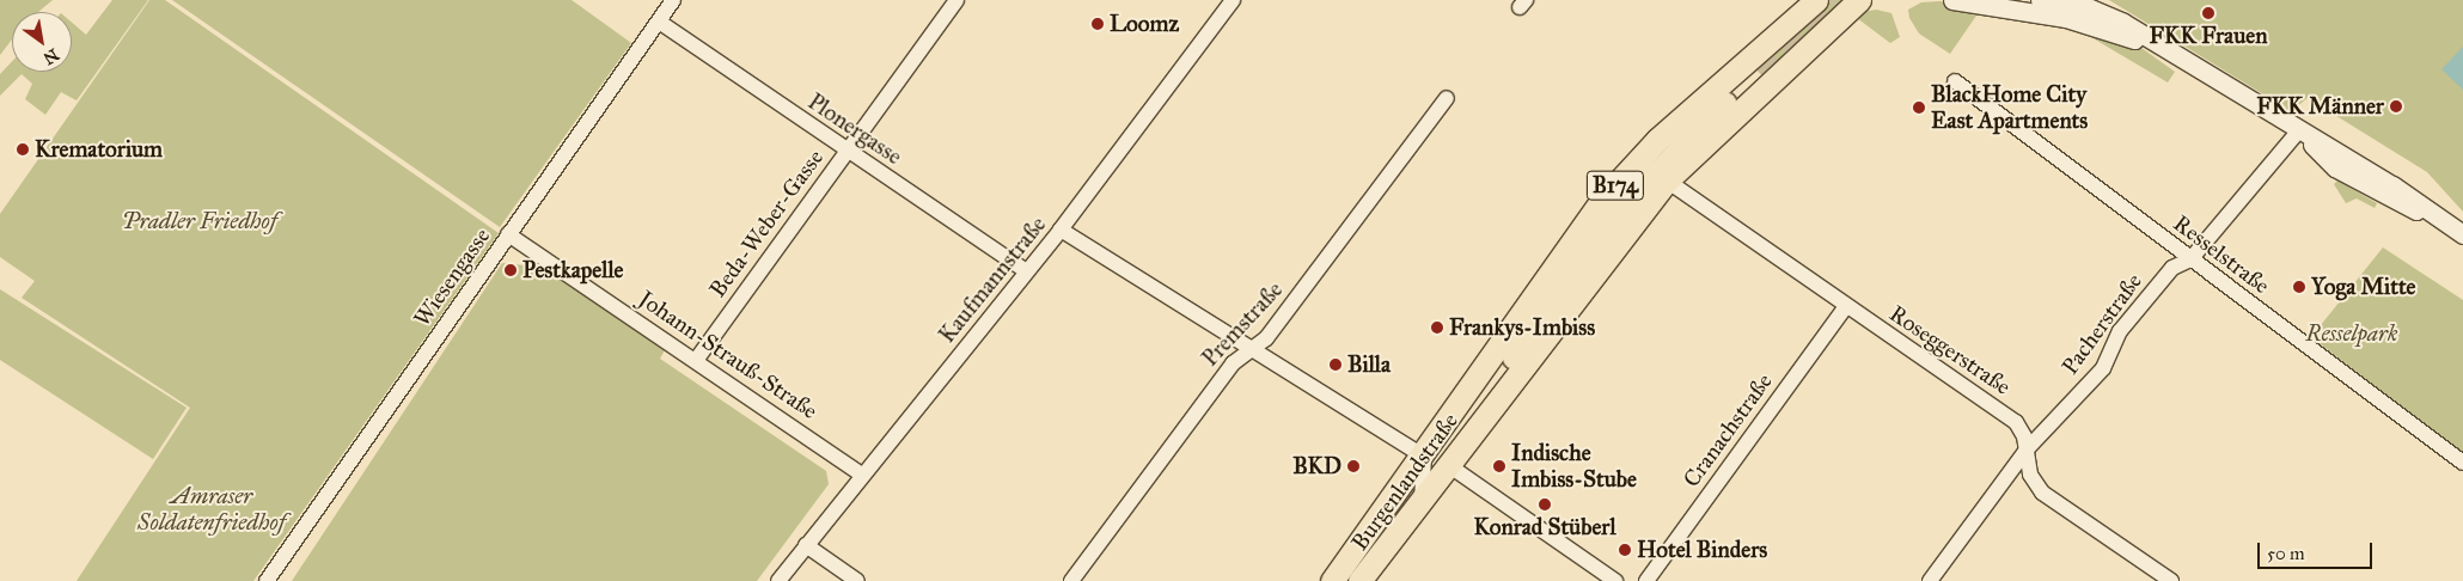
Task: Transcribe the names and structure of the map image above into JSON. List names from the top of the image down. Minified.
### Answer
{"streets":{"main road":["B174","Burgenlandstraße"],"street":["Plonergasse","Beda-Weber-Gasse","Resselstraße","Wiesengasse","Kaufmannstraße","Premstraße","Pacherstraße","Roseggerstraße","Johann-Strauß-Straße","Cranachstraße"]},"crossings":[["Plonergasse","Beda-Weber-Gasse"],["Plonergasse","Wiesengasse"],["Plonergasse","Kaufmannstraße"],["B174","Roseggerstraße"],["B174","Burgenlandstraße"],["Beda-Weber-Gasse","Johann-Strauß-Straße"],["Resselstraße","Pacherstraße"],["Wiesengasse","Johann-Strauß-Straße"],["Kaufmannstraße","Johann-Strauß-Straße"],["Pacherstraße","Roseggerstraße"],["Roseggerstraße","Cranachstraße"]],"parks":["Pradler Friedhof","Resselpark","Amraser Soldatenfriedhof"],"places":["FKK Frauen","Loomz","FKK Männer","BlackHome City East Apartments","Krematorium","Pestkapelle","Yoga Mitte","Frankys-Imbiss","Billa","BKD","Indische Imbiss-Stube","Konrad Stüberl","Hotel Binders"],"scale_bar":"50 m","north":"bottom right"}
